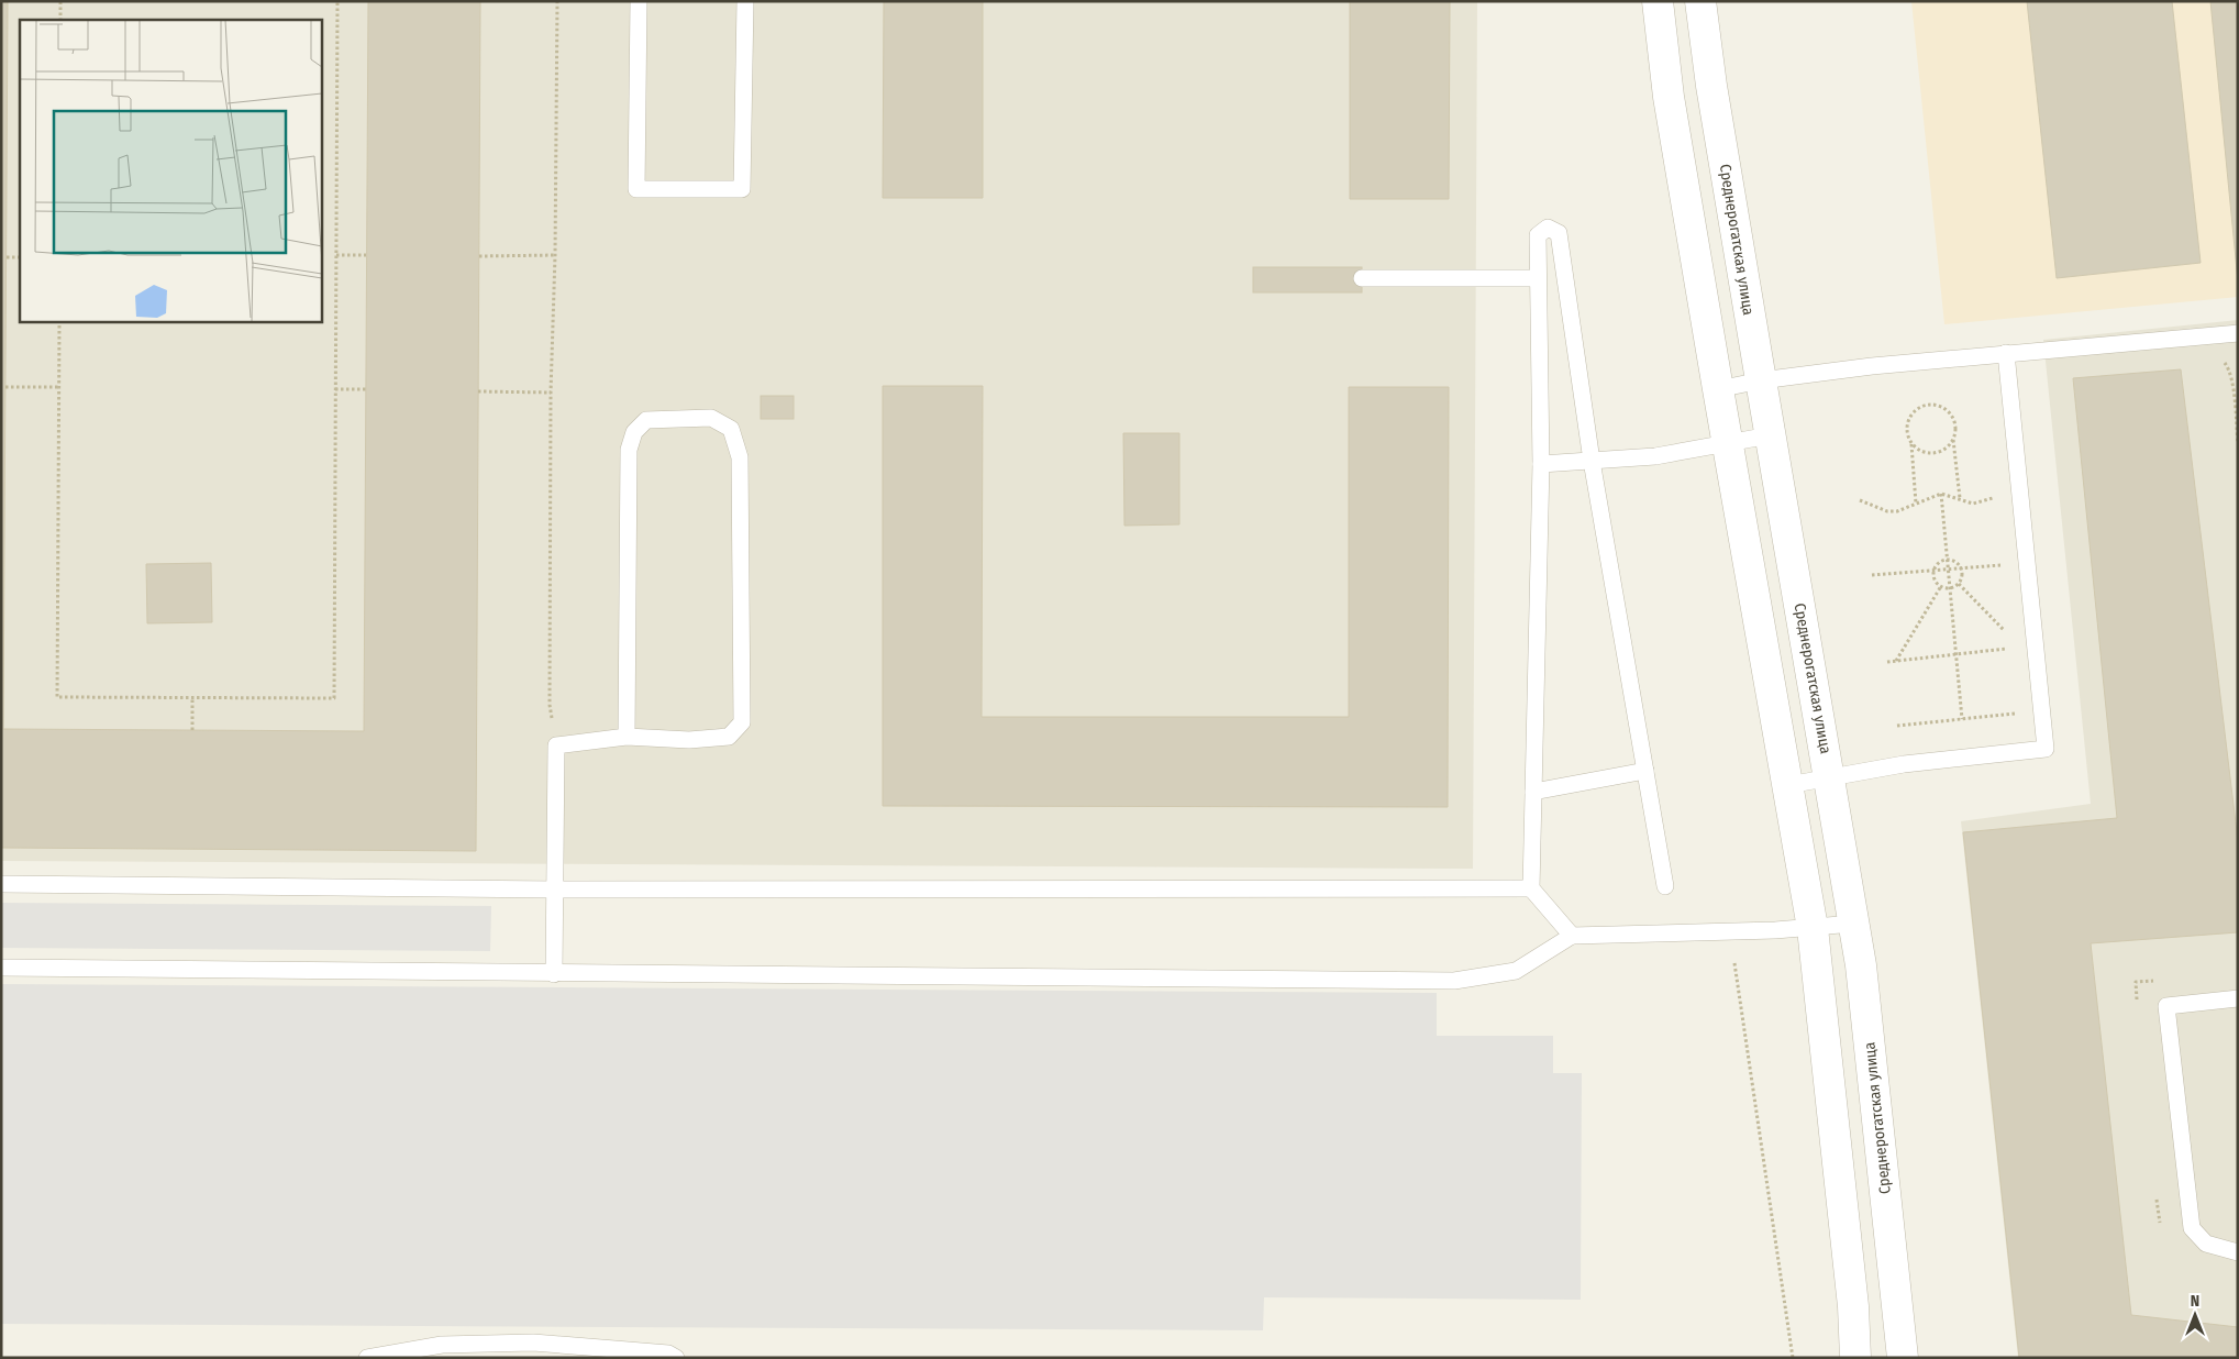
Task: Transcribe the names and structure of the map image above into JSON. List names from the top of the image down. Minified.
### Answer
{"streets":{"street":["Среднерогатская улица"]},"north":"top"}
